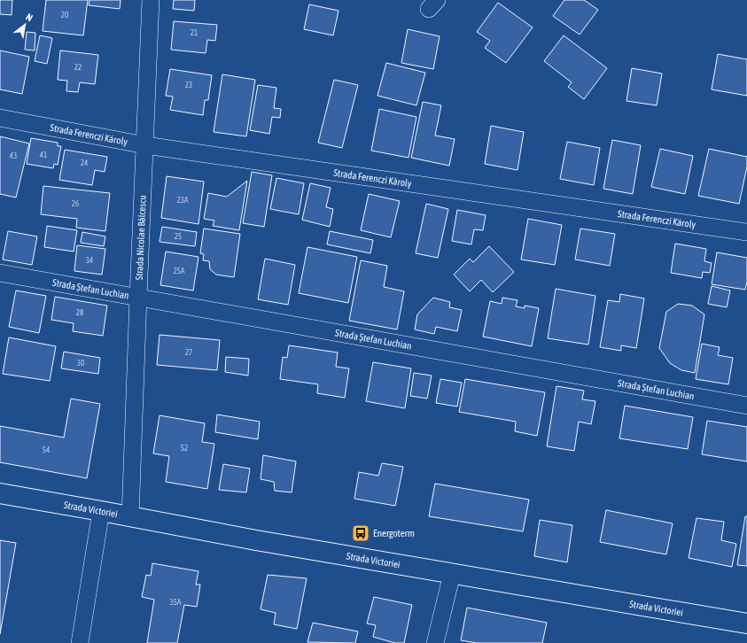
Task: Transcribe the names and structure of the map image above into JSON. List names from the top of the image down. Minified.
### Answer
{"streets":{"main road":["Strada Victoriei"],"street":["Strada Ferenczi Károly","Strada Nicolae Bălcescu","Strada Ștefan Luchian"]},"crossings":[["Strada Ferenczi Károly","Strada Nicolae Bălcescu"],["Strada Nicolae Bălcescu","Strada Ștefan Luchian"],["Strada Nicolae Bălcescu","Strada Victoriei"]],"places":{"bus stop":["Energoterm"]},"house_numbers":["20","21","22","23","41","43","24","23A","26","25","34","25A","28","27","30","52","54","35A"],"north":"top right"}
